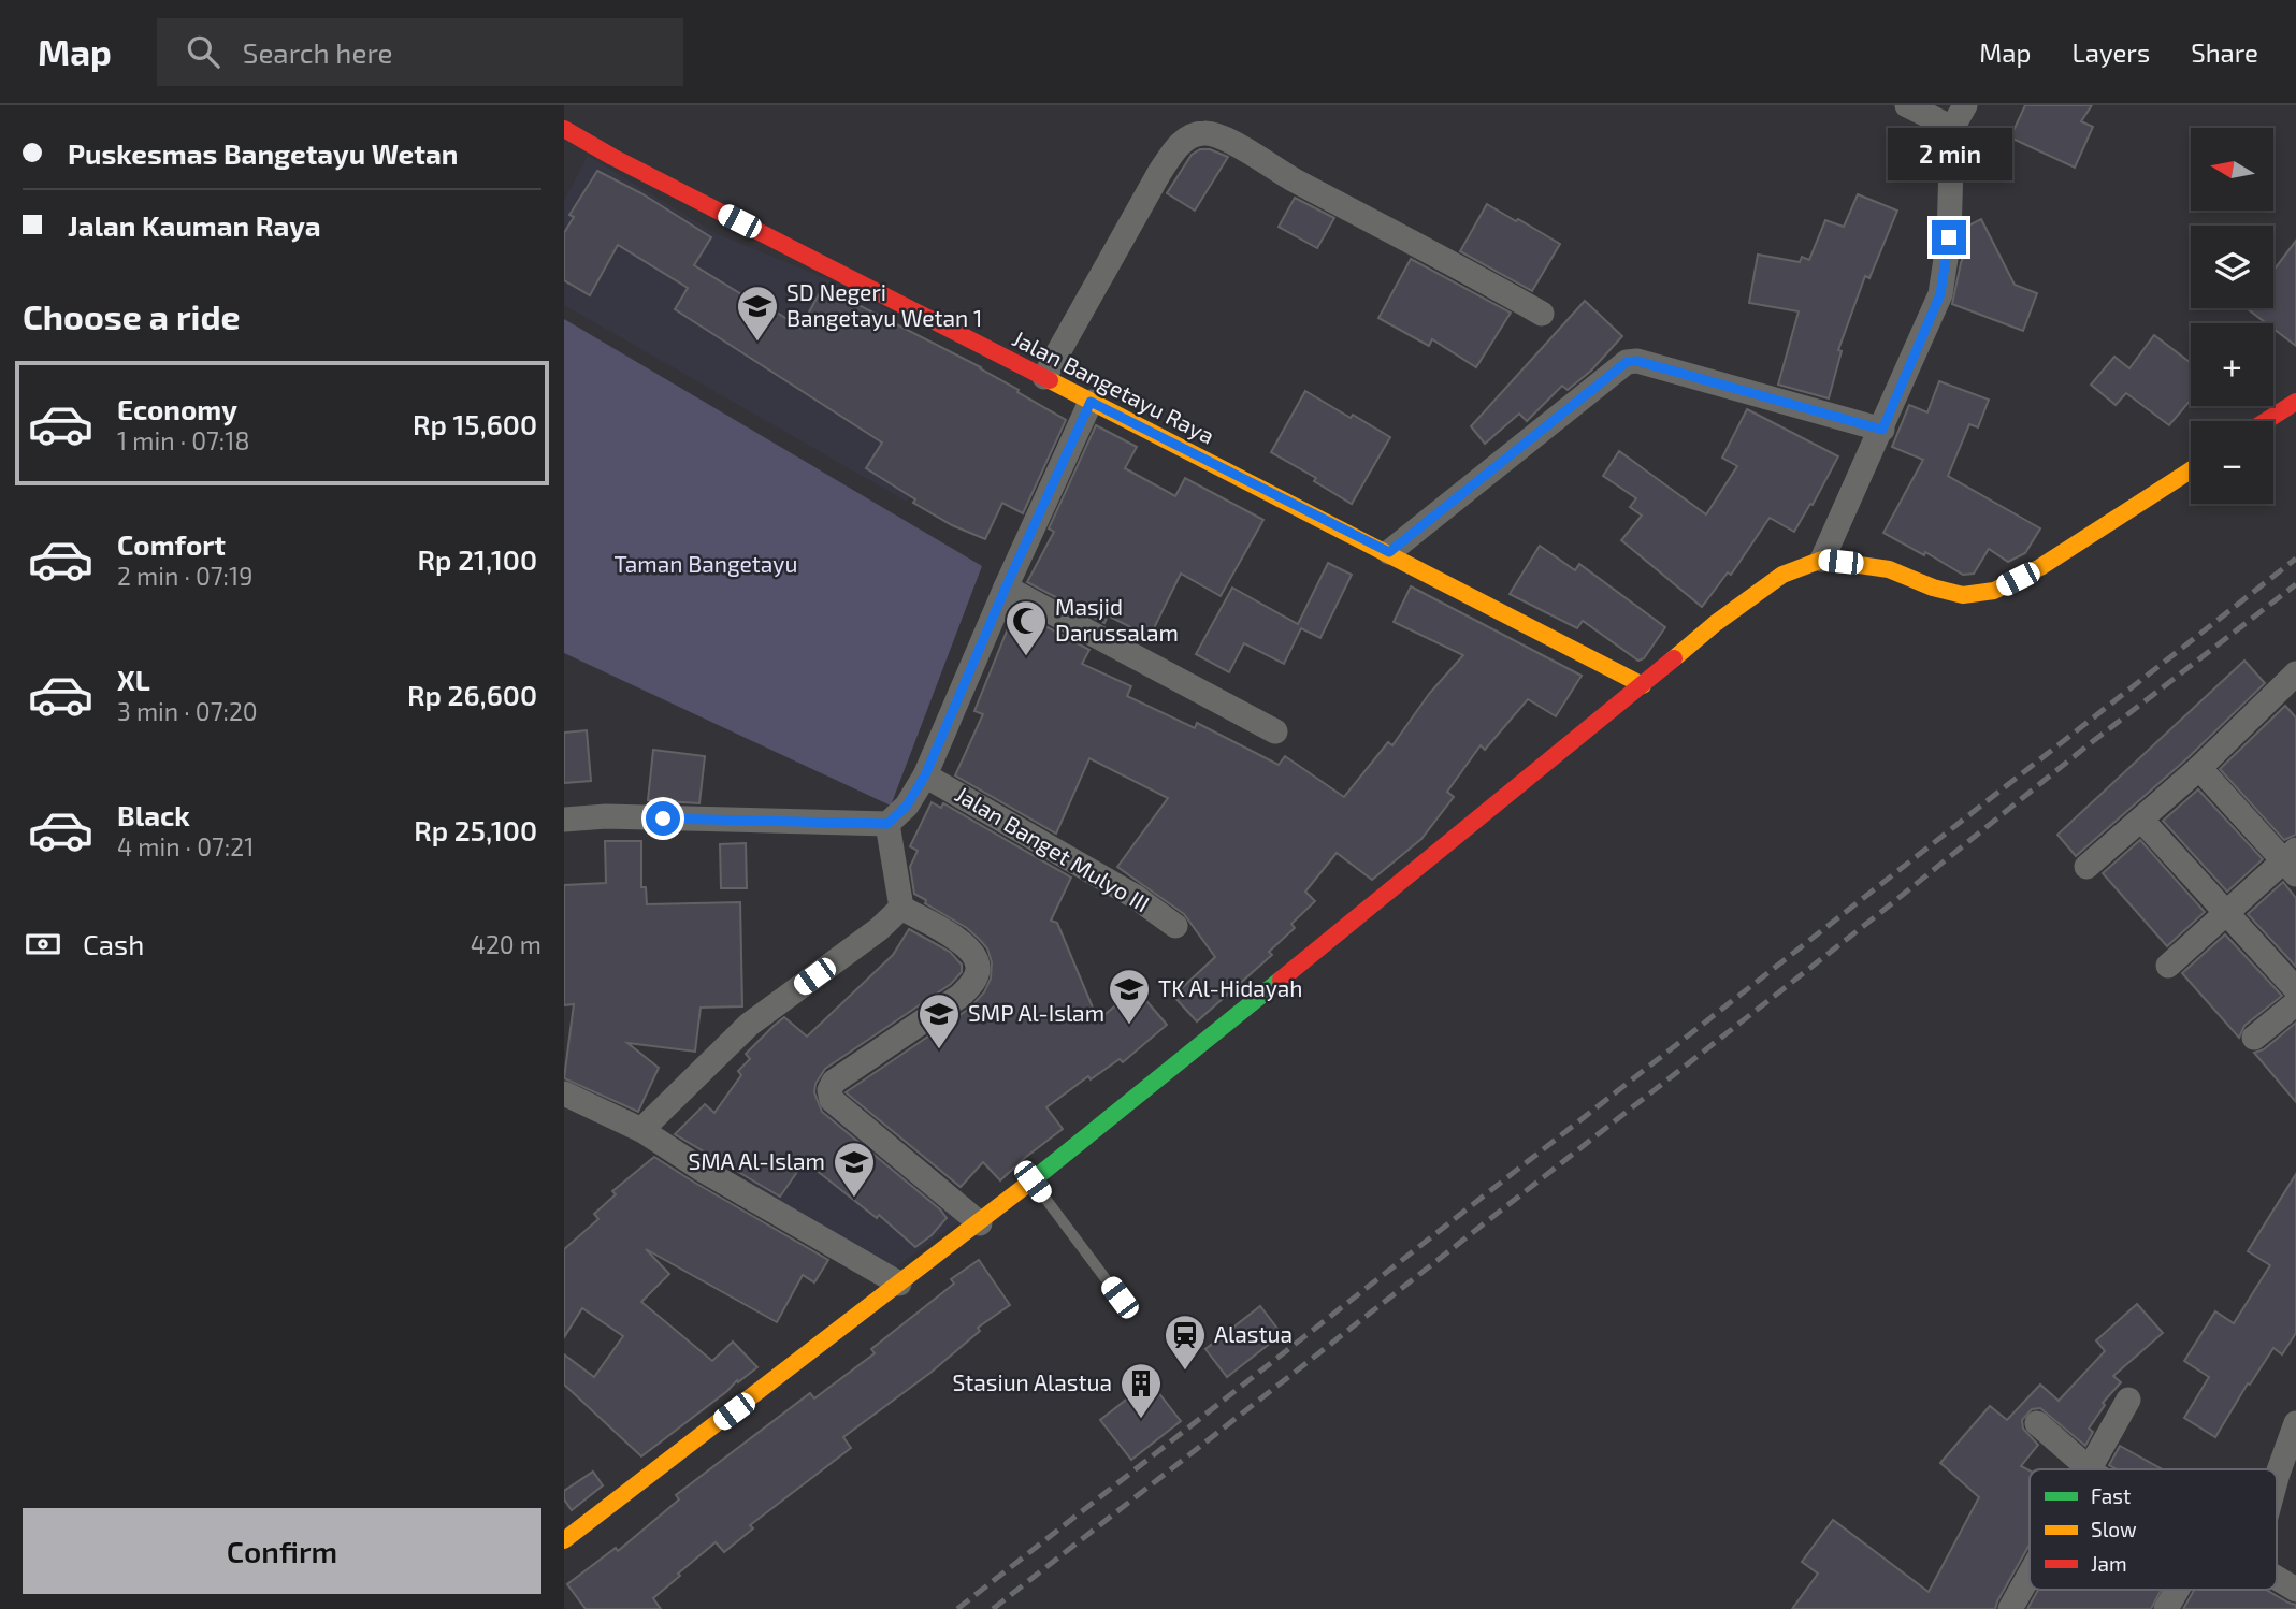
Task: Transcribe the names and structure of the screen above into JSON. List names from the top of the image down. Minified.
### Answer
{"streets":{"street":["Jalan Bangetayu Raya","Jalan Banget Mulyo III"]},"parks":["Taman Bangetayu"],"places":{"school or university":["SD Negeri Bangetayu Wetan 1","TK Al-Hidayah","SMP Al-Islam","SMA Al-Islam"],"mosque":["Masjid Darussalam"],"station":["Alastua"],"building":["Stasiun Alastua"]},"legend":["Fast","Slow","Jam"],"north":"left","page":{"header":"Map","search":"Search here","nav":["Map","Layers","Share"],"banner":["Puskesmas Bangetayu Wetan","Jalan Kauman Raya"],"map_buttons":["+","−"],"bubble":"2 min","heading":"Choose a ride","list":[{"name":"Economy","note":"1 min · 07:18","value":"Rp 15,600"},{"name":"Comfort","note":"2 min · 07:19","value":"Rp 21,100"},{"name":"XL","note":"3 min · 07:20","value":"Rp 26,600"},{"name":"Black","note":"4 min · 07:21","value":"Rp 25,100"}],"pay":["Cash","420 m"],"buttons":"Confirm"}}
